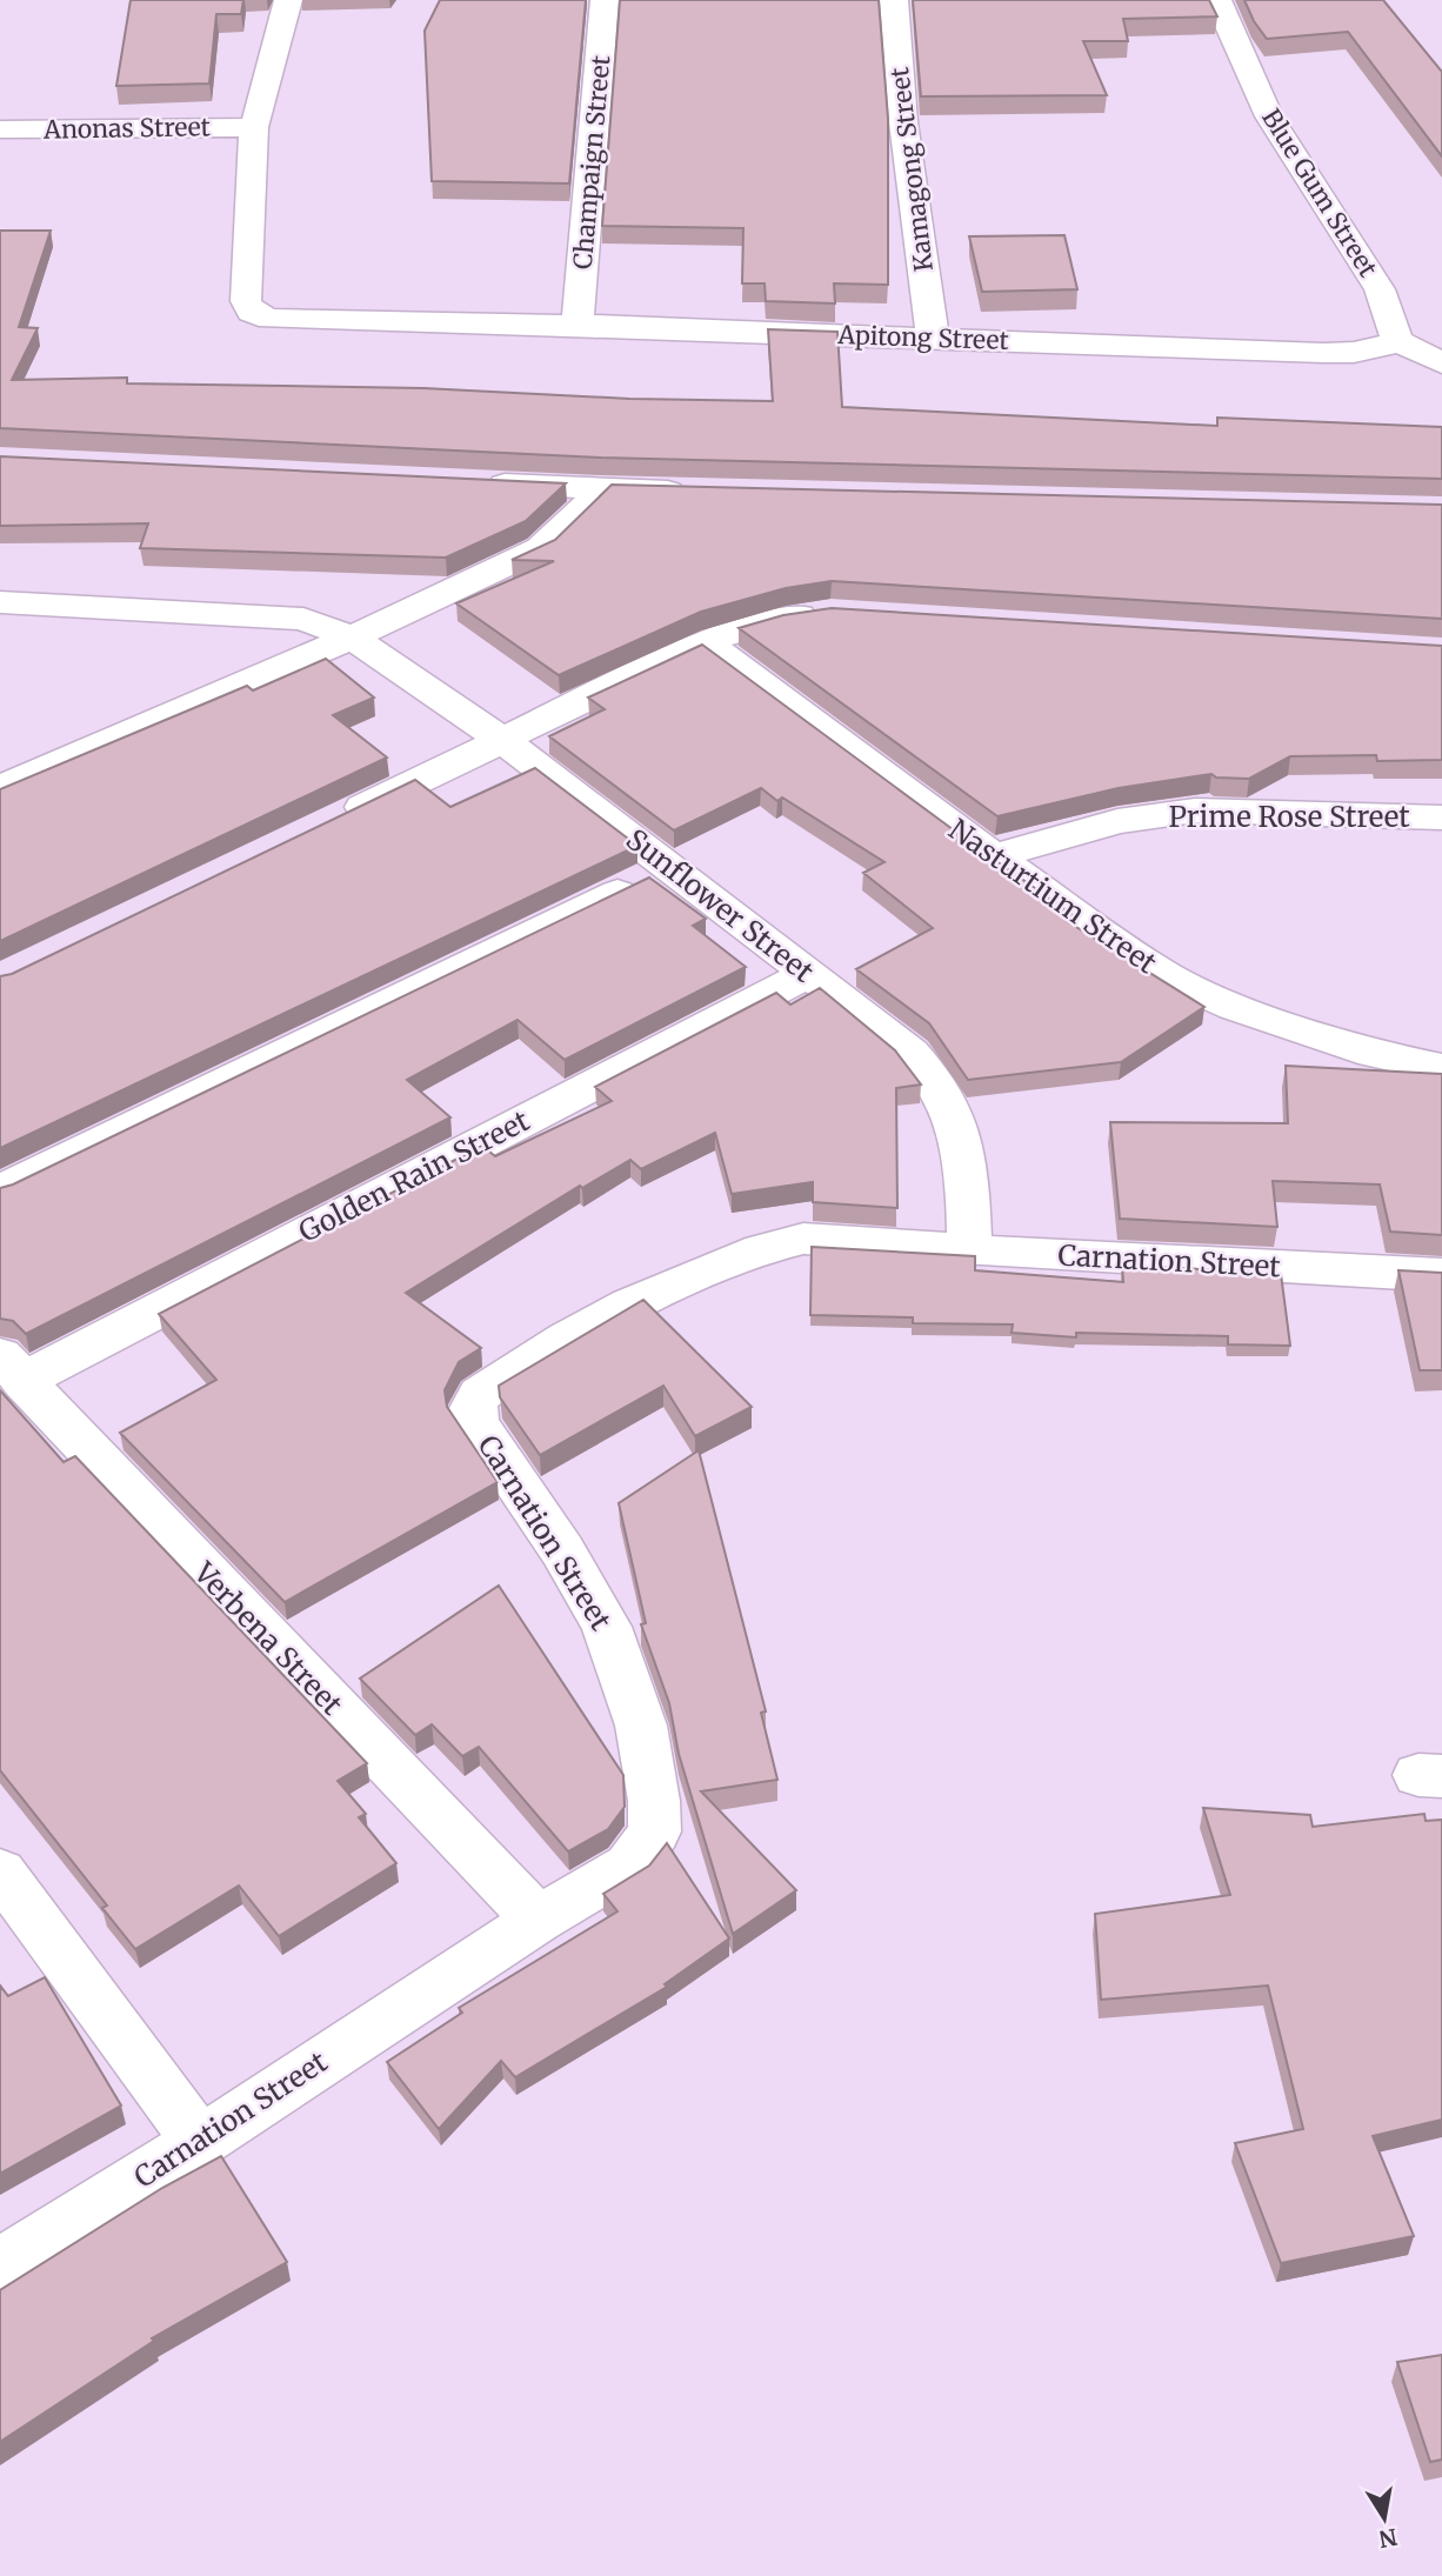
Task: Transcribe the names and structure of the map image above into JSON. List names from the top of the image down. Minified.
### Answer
{"streets":{"street":["Anonas Street","Champaign Street","Kamagong Street","Blue Gum Street","Apitong Street","Prime Rose Street","Nasturtium Street","Sunflower Street","Golden Rain Street","Carnation Street","Verbena Street"]},"crossings":[["Anonas Street","Apitong Street"],["Champaign Street","Apitong Street"],["Kamagong Street","Apitong Street"],["Blue Gum Street","Apitong Street"],["Prime Rose Street","Nasturtium Street"],["Sunflower Street","Golden Rain Street"],["Sunflower Street","Carnation Street"],["Golden Rain Street","Verbena Street"],["Carnation Street","Verbena Street"]],"north":"bottom"}
